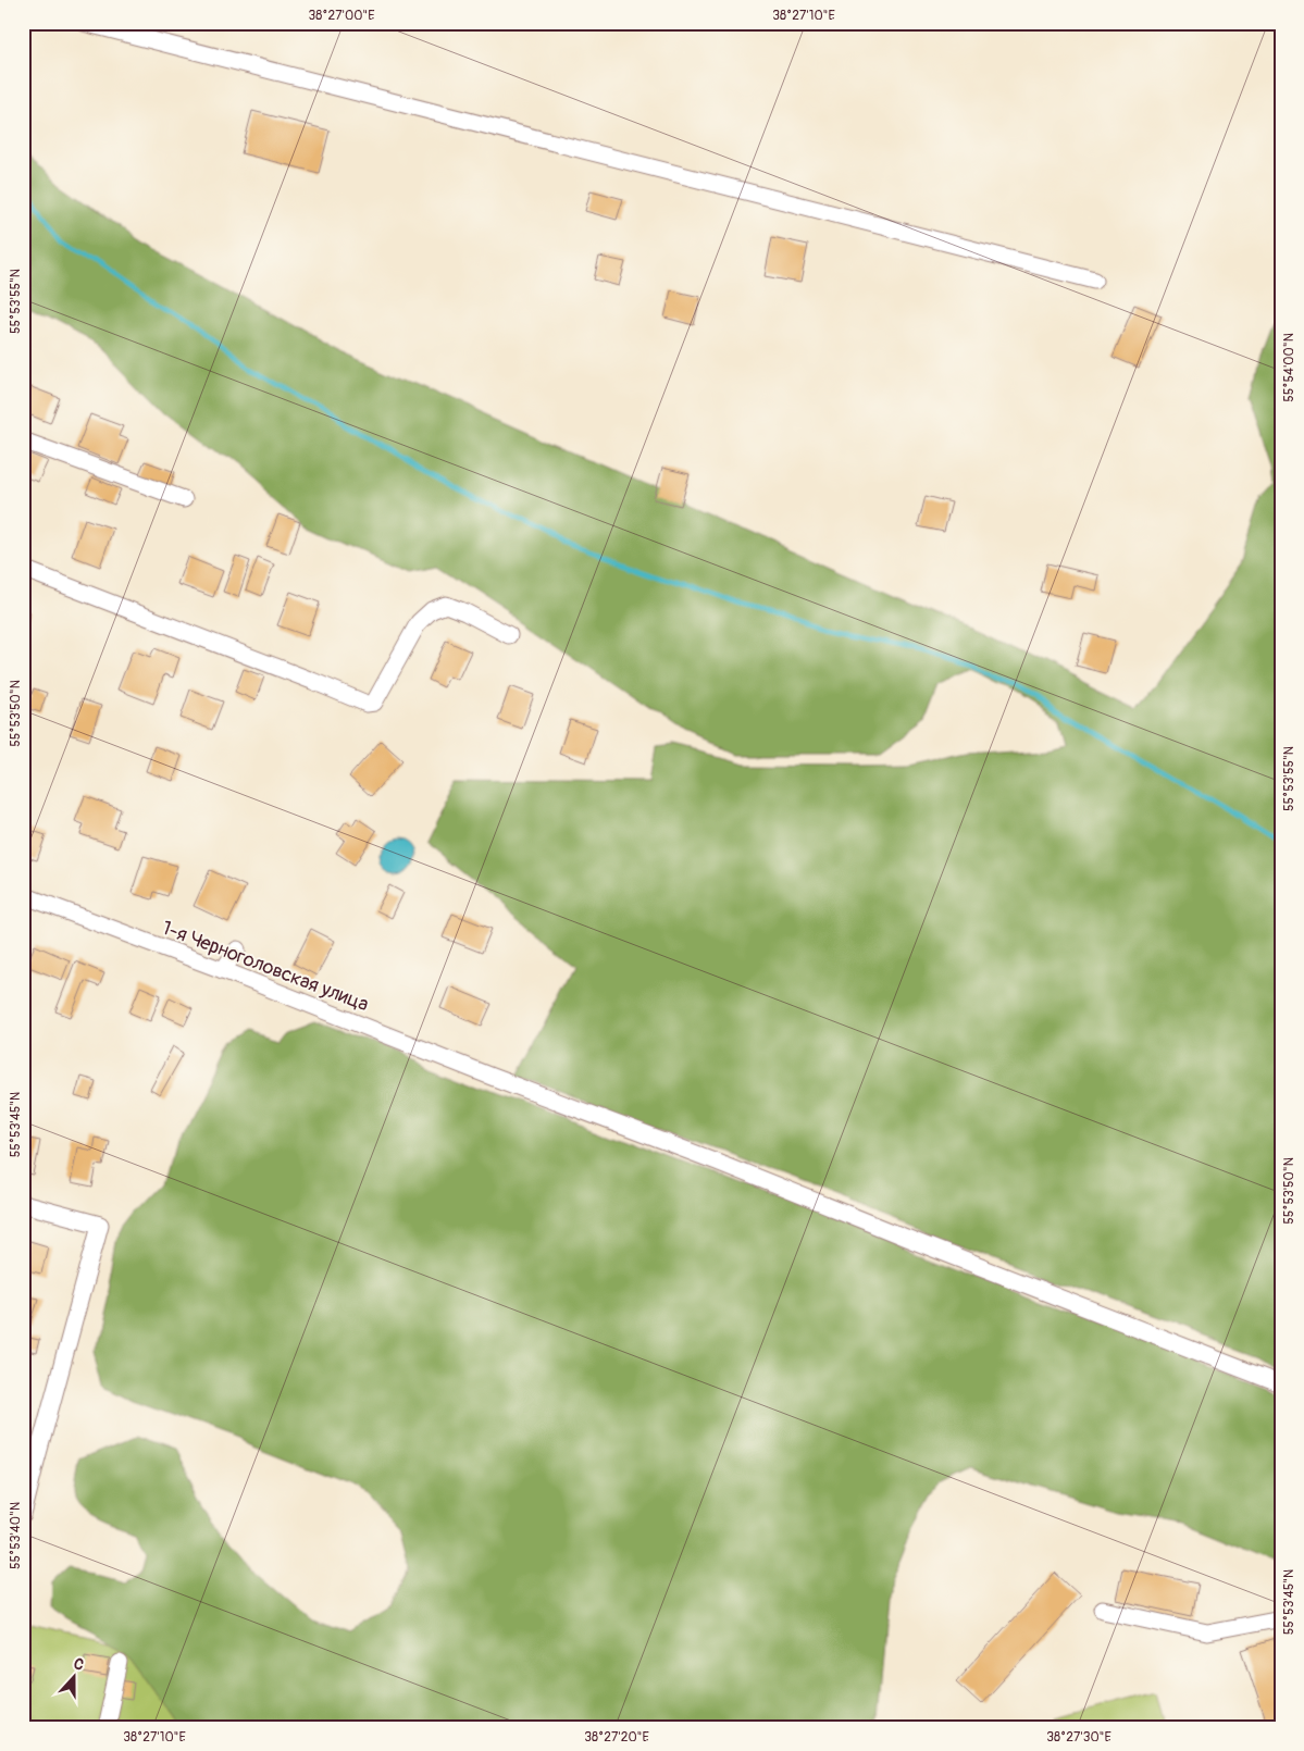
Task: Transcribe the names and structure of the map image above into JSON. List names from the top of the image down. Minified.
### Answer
{"streets":{"street":["1-я Черноголовская улица"]},"north":"top","coordinates":["38°27'00\"E","38°27'10\"E","55°53'55\"N","55°54'00\"N","55°53'50\"N","55°53'45\"N","55°53'40\"N","38°27'20\"E","38°27'30\"E"]}
